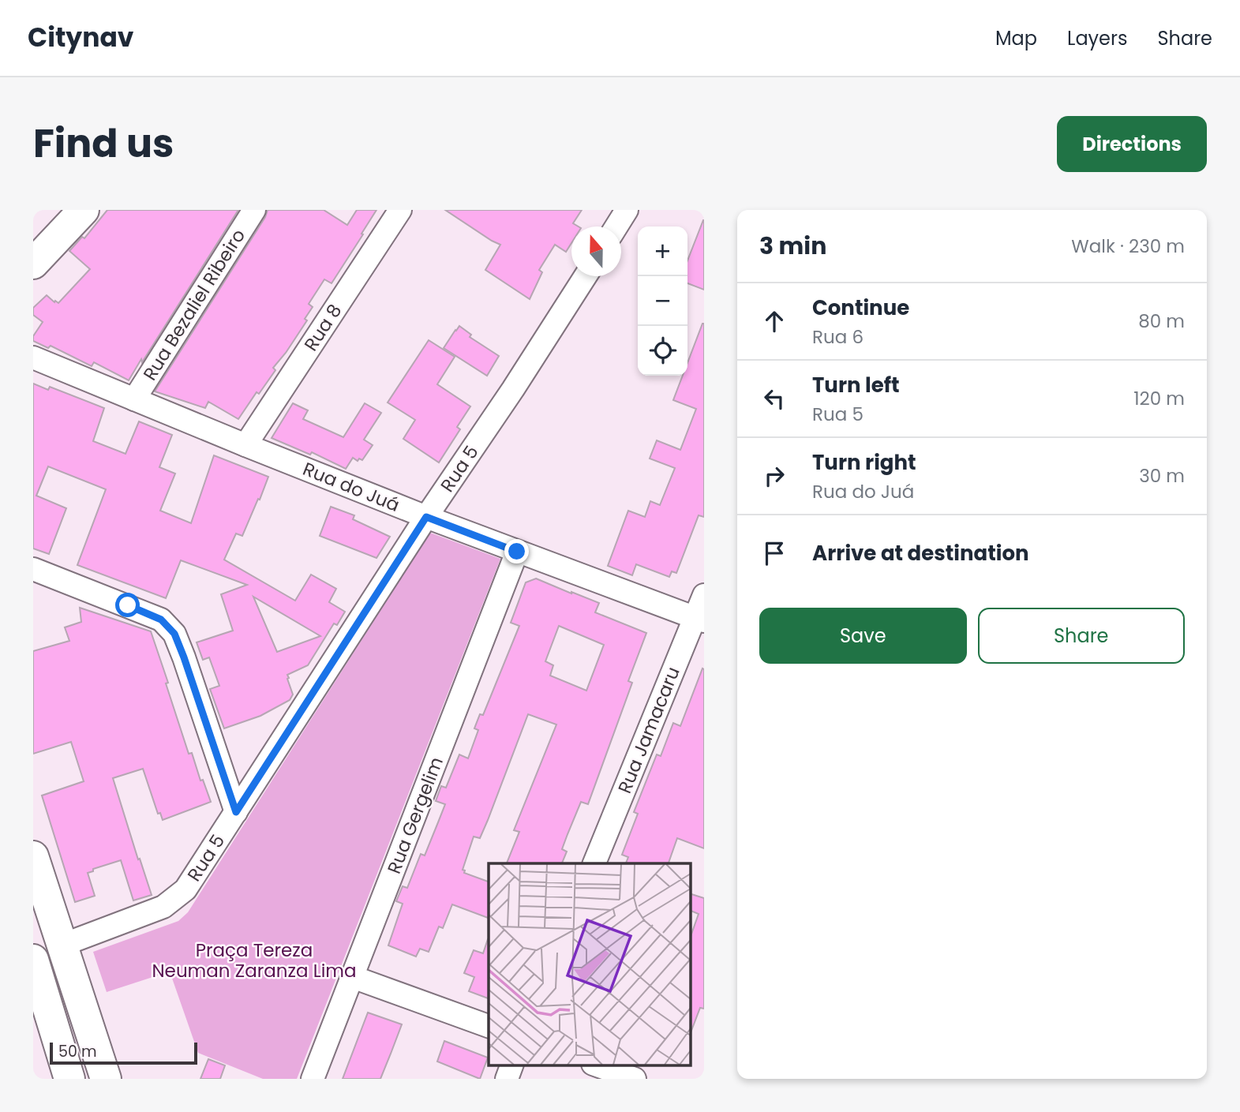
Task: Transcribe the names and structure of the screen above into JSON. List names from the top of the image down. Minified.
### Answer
{"streets":{"street":["Rua Bezaliel Ribeiro","Rua 8","Rua 5","Rua do Juá","Rua Jamacaru","Rua Gergelim"]},"crossings":[["Rua Bezaliel Ribeiro","Rua do Juá"],["Rua 8","Rua do Juá"],["Rua 5","Rua do Juá"],["Rua do Juá","Rua Jamacaru"],["Rua do Juá","Rua Gergelim"]],"parks":["Praça Tereza Neuman Zaranza Lima"],"scale_bar":"50 m","north":"top","page":{"header":"Citynav","nav":["Map","Layers","Share"],"title":"Find us","buttons":["Directions",["Save","Share"]],"heading":["3 min","Walk · 230 m"],"map_buttons":["+","−"],"list":[["Continue","Rua 6","80 m"],["Turn left","Rua 5","120 m"],["Turn right","Rua do Juá","30 m"],"Arrive at destination"],"scale":"50 m"}}
